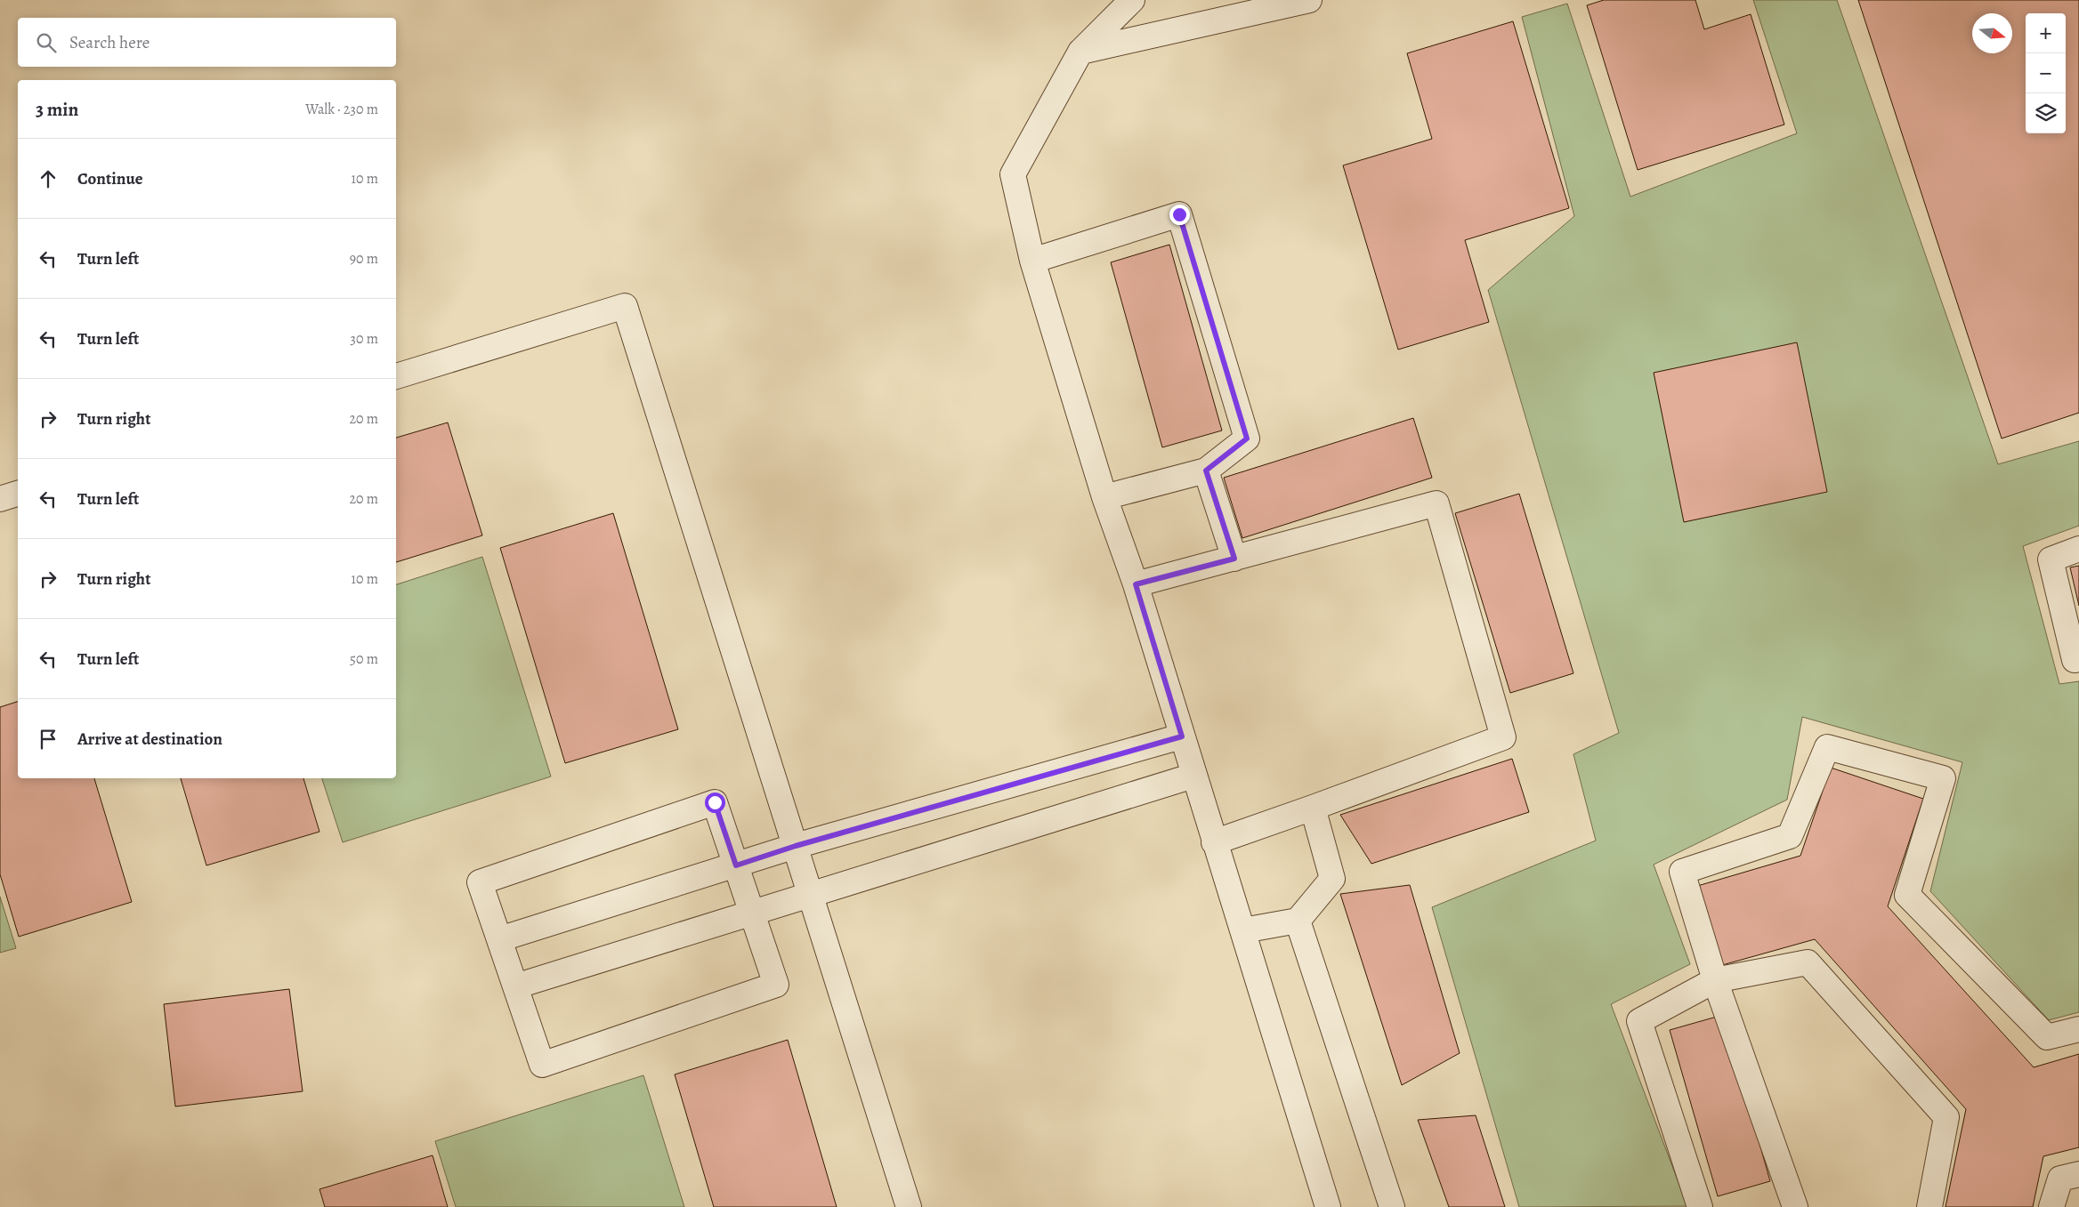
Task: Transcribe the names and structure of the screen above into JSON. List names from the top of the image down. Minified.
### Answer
{"north":"right","page":{"map_buttons":["+","−"],"search":"Search here","heading":["3 min","Walk · 230 m"],"list":[["Continue","10 m"],["Turn left","90 m"],["Turn left","30 m"],["Turn right","20 m"],["Turn left","20 m"],["Turn right","10 m"],["Turn left","50 m"],"Arrive at destination"]}}
